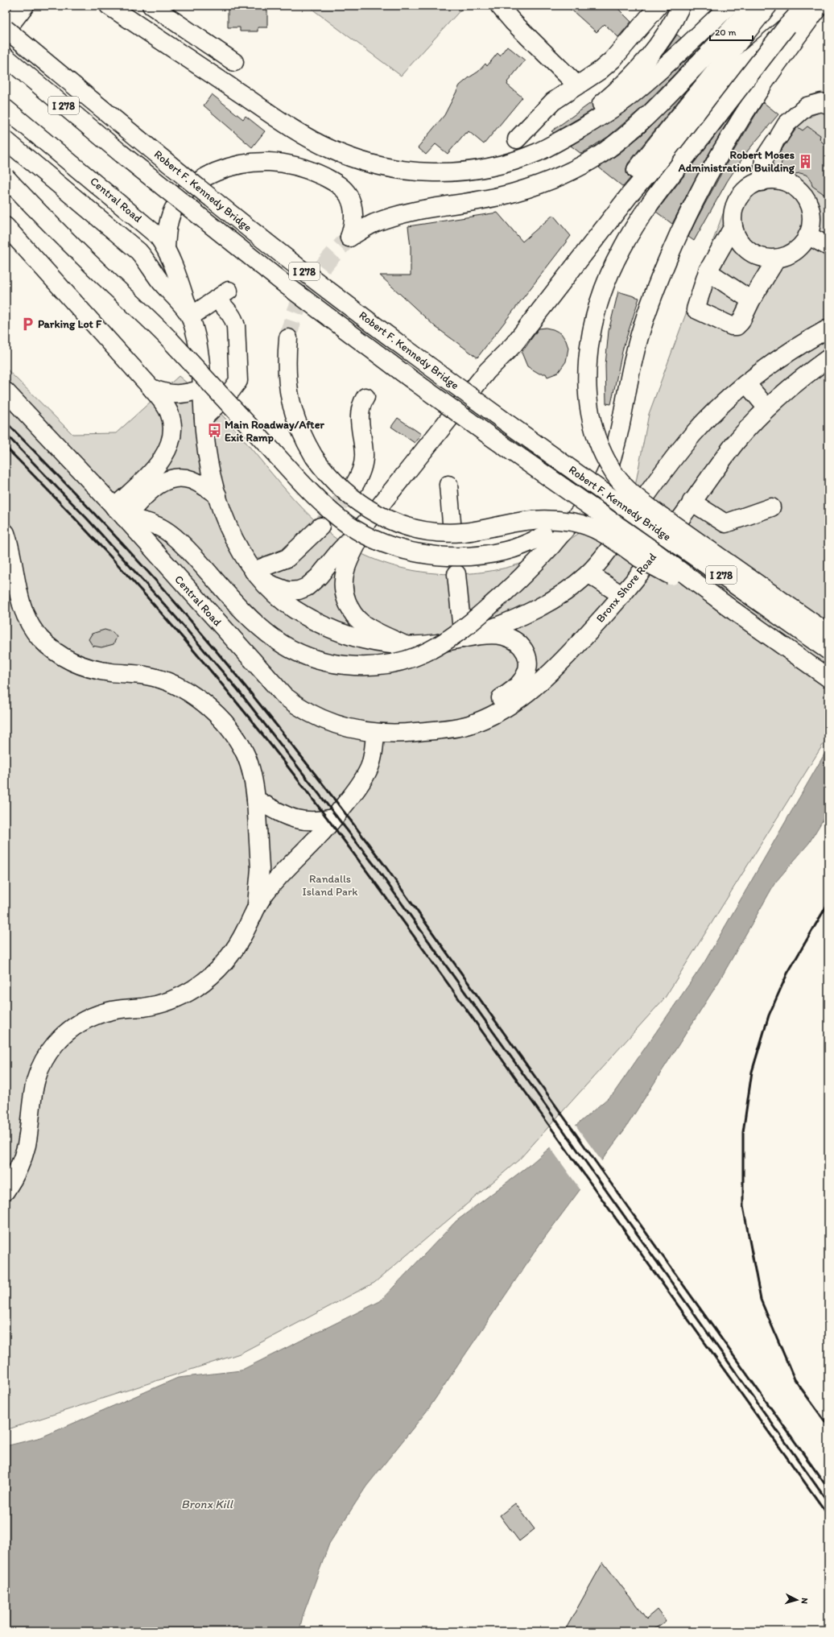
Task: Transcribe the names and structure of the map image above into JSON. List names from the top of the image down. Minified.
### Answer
{"streets":{"main road":["I 278","Robert F. Kennedy Bridge","Central Road","Bronx Shore Road"]},"crossings":[["Central Road","Bronx Shore Road"]],"water":["Bronx Kill"],"parks":["Randalls Island Park"],"places":{"building":["Robert Moses Administration Building"],"parking":["Parking Lot F"],"bus stop":["Main Roadway/After Exit Ramp"]},"scale_bar":"20 m","north":"right"}
